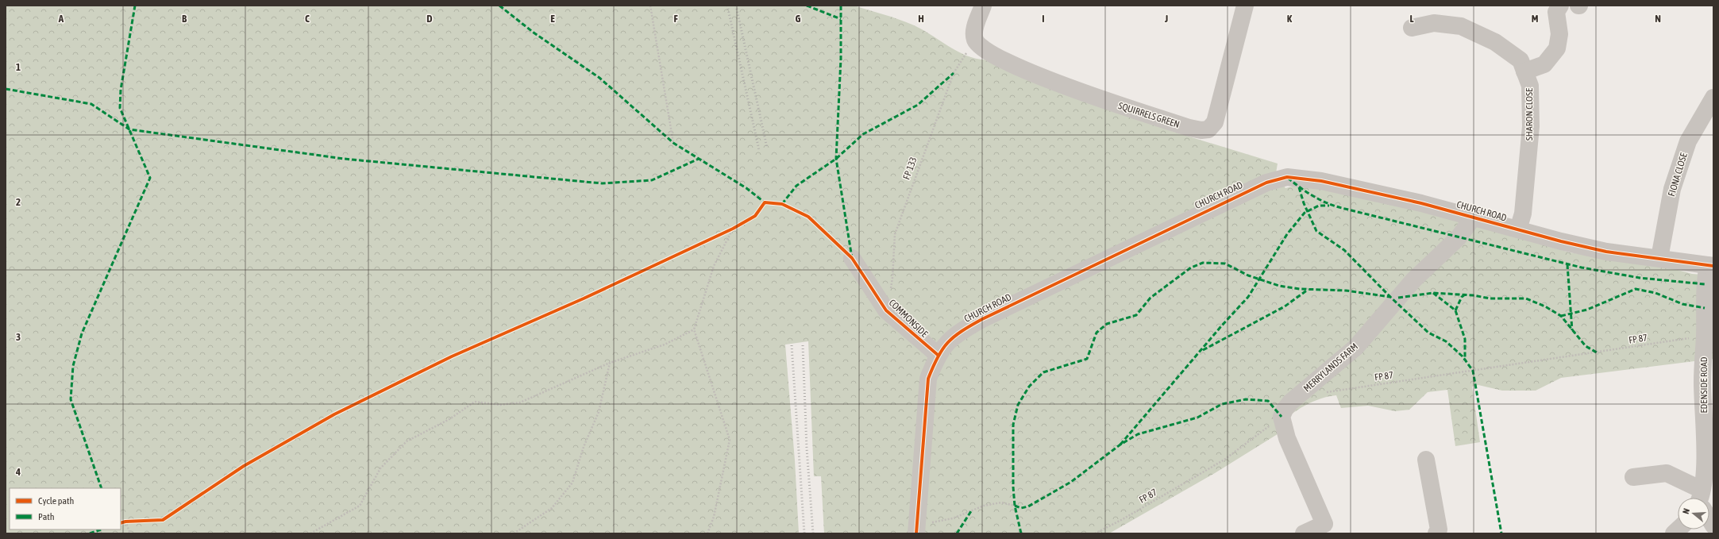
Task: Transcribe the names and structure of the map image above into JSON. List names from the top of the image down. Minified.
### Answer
{"streets":{"street":["SHARON CLOSE","SQUIRRELS GREEN","FIONA CLOSE","CHURCH ROAD","COMMONSIDE","MERRYLANDS FARM","EDENSIDE ROAD"],"path":["FP 133","FP 87"]},"crossings":[["SHARON CLOSE","CHURCH ROAD"],["SQUIRRELS GREEN","FP 133"],["FP 133","COMMONSIDE"],["FIONA CLOSE","CHURCH ROAD"],["CHURCH ROAD","COMMONSIDE"],["CHURCH ROAD","MERRYLANDS FARM"],["CHURCH ROAD","EDENSIDE ROAD"],["FP 87","MERRYLANDS FARM"],["FP 87","EDENSIDE ROAD"]],"legend":["Cycle path","Path"],"north":"left","grid":{"columns":["A","B","C","D","E","F","G","H","I","J","K","L","M","N"],"rows":["1","2","3","4"]}}
